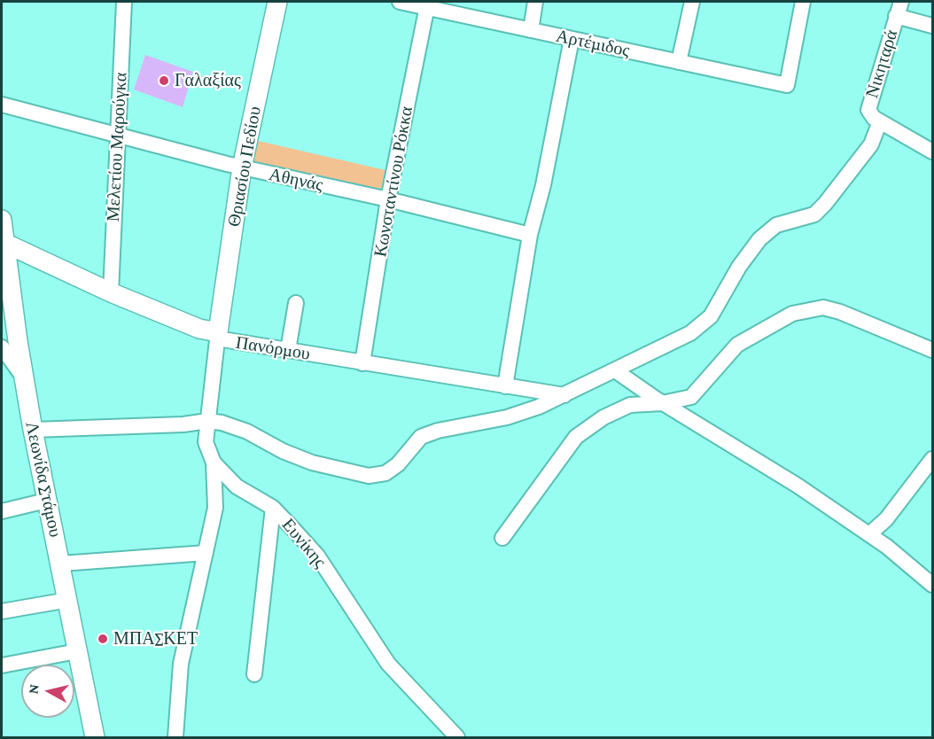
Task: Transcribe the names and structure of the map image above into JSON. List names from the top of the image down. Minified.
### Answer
{"streets":{"main road":["Θριασίου Πεδίου","Πανόρμου","Λεωνίδα Στάμου"],"street":["Αρτέμιδος","Νικηταρά","Μελετίου Μαρούγκα","Αθηνάς","Κωνσταντίνου Ρόκκα","Ευνίκης"]},"crossings":[["Αρτέμιδος","Κωνσταντίνου Ρόκκα"],["Μελετίου Μαρούγκα","Αθηνάς"],["Μελετίου Μαρούγκα","Πανόρμου"],["Θριασίου Πεδίου","Αθηνάς"],["Θριασίου Πεδίου","Πανόρμου"],["Θριασίου Πεδίου","Ευνίκης"],["Αθηνάς","Κωνσταντίνου Ρόκκα"],["Κωνσταντίνου Ρόκκα","Πανόρμου"],["Πανόρμου","Λεωνίδα Στάμου"],["Πανόρμου","Ευνίκης"]],"places":["Γαλαξίας","ΜΠΑΣΚΕΤ"],"north":"left"}
